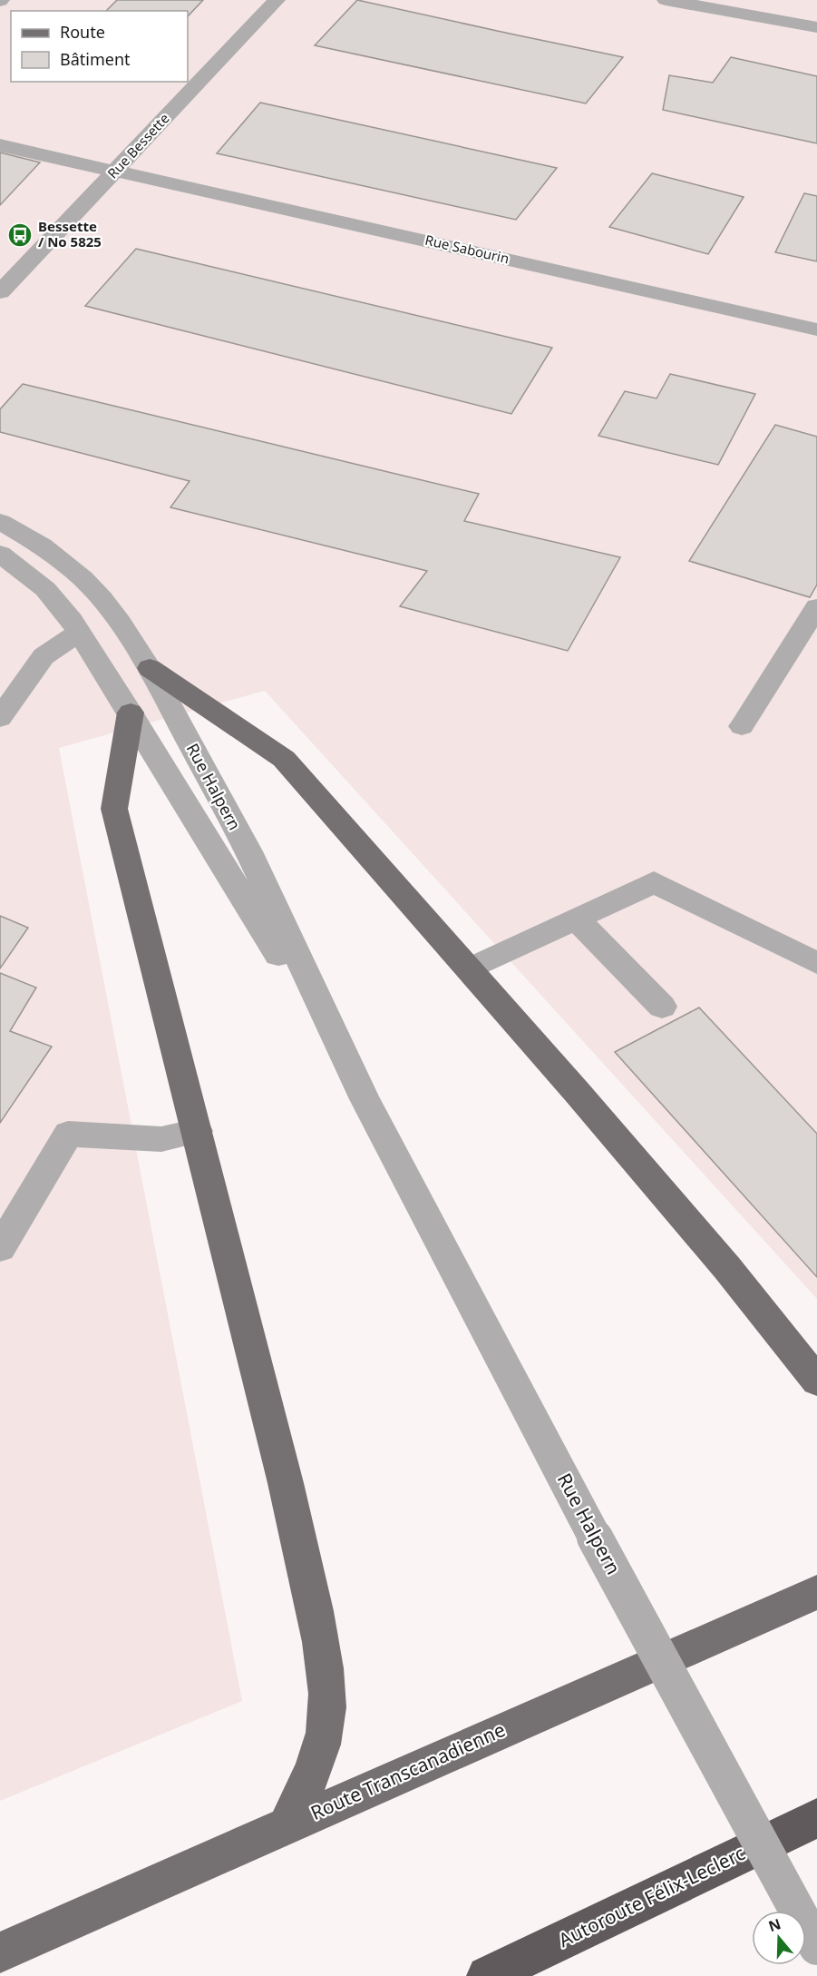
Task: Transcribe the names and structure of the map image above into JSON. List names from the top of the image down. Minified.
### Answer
{"streets":{"highway":["Autoroute Félix-Leclerc"],"main road":["Route Transcanadienne"],"street":["Rue Bessette","Rue Sabourin","Rue Halpern"]},"crossings":[["Rue Bessette","Rue Sabourin"]],"places":{"bus stop":["Bessette / No 5825"]},"legend":["Route","Bâtiment"],"north":"top"}
